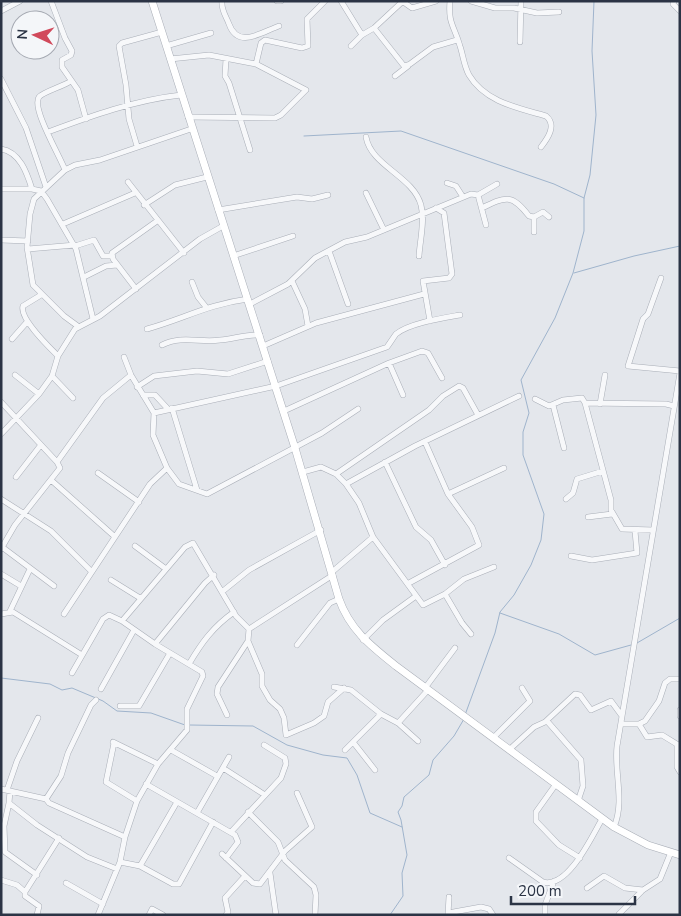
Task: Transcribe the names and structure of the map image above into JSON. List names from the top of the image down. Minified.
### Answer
{"scale_bar":"200 m","north":"left"}
